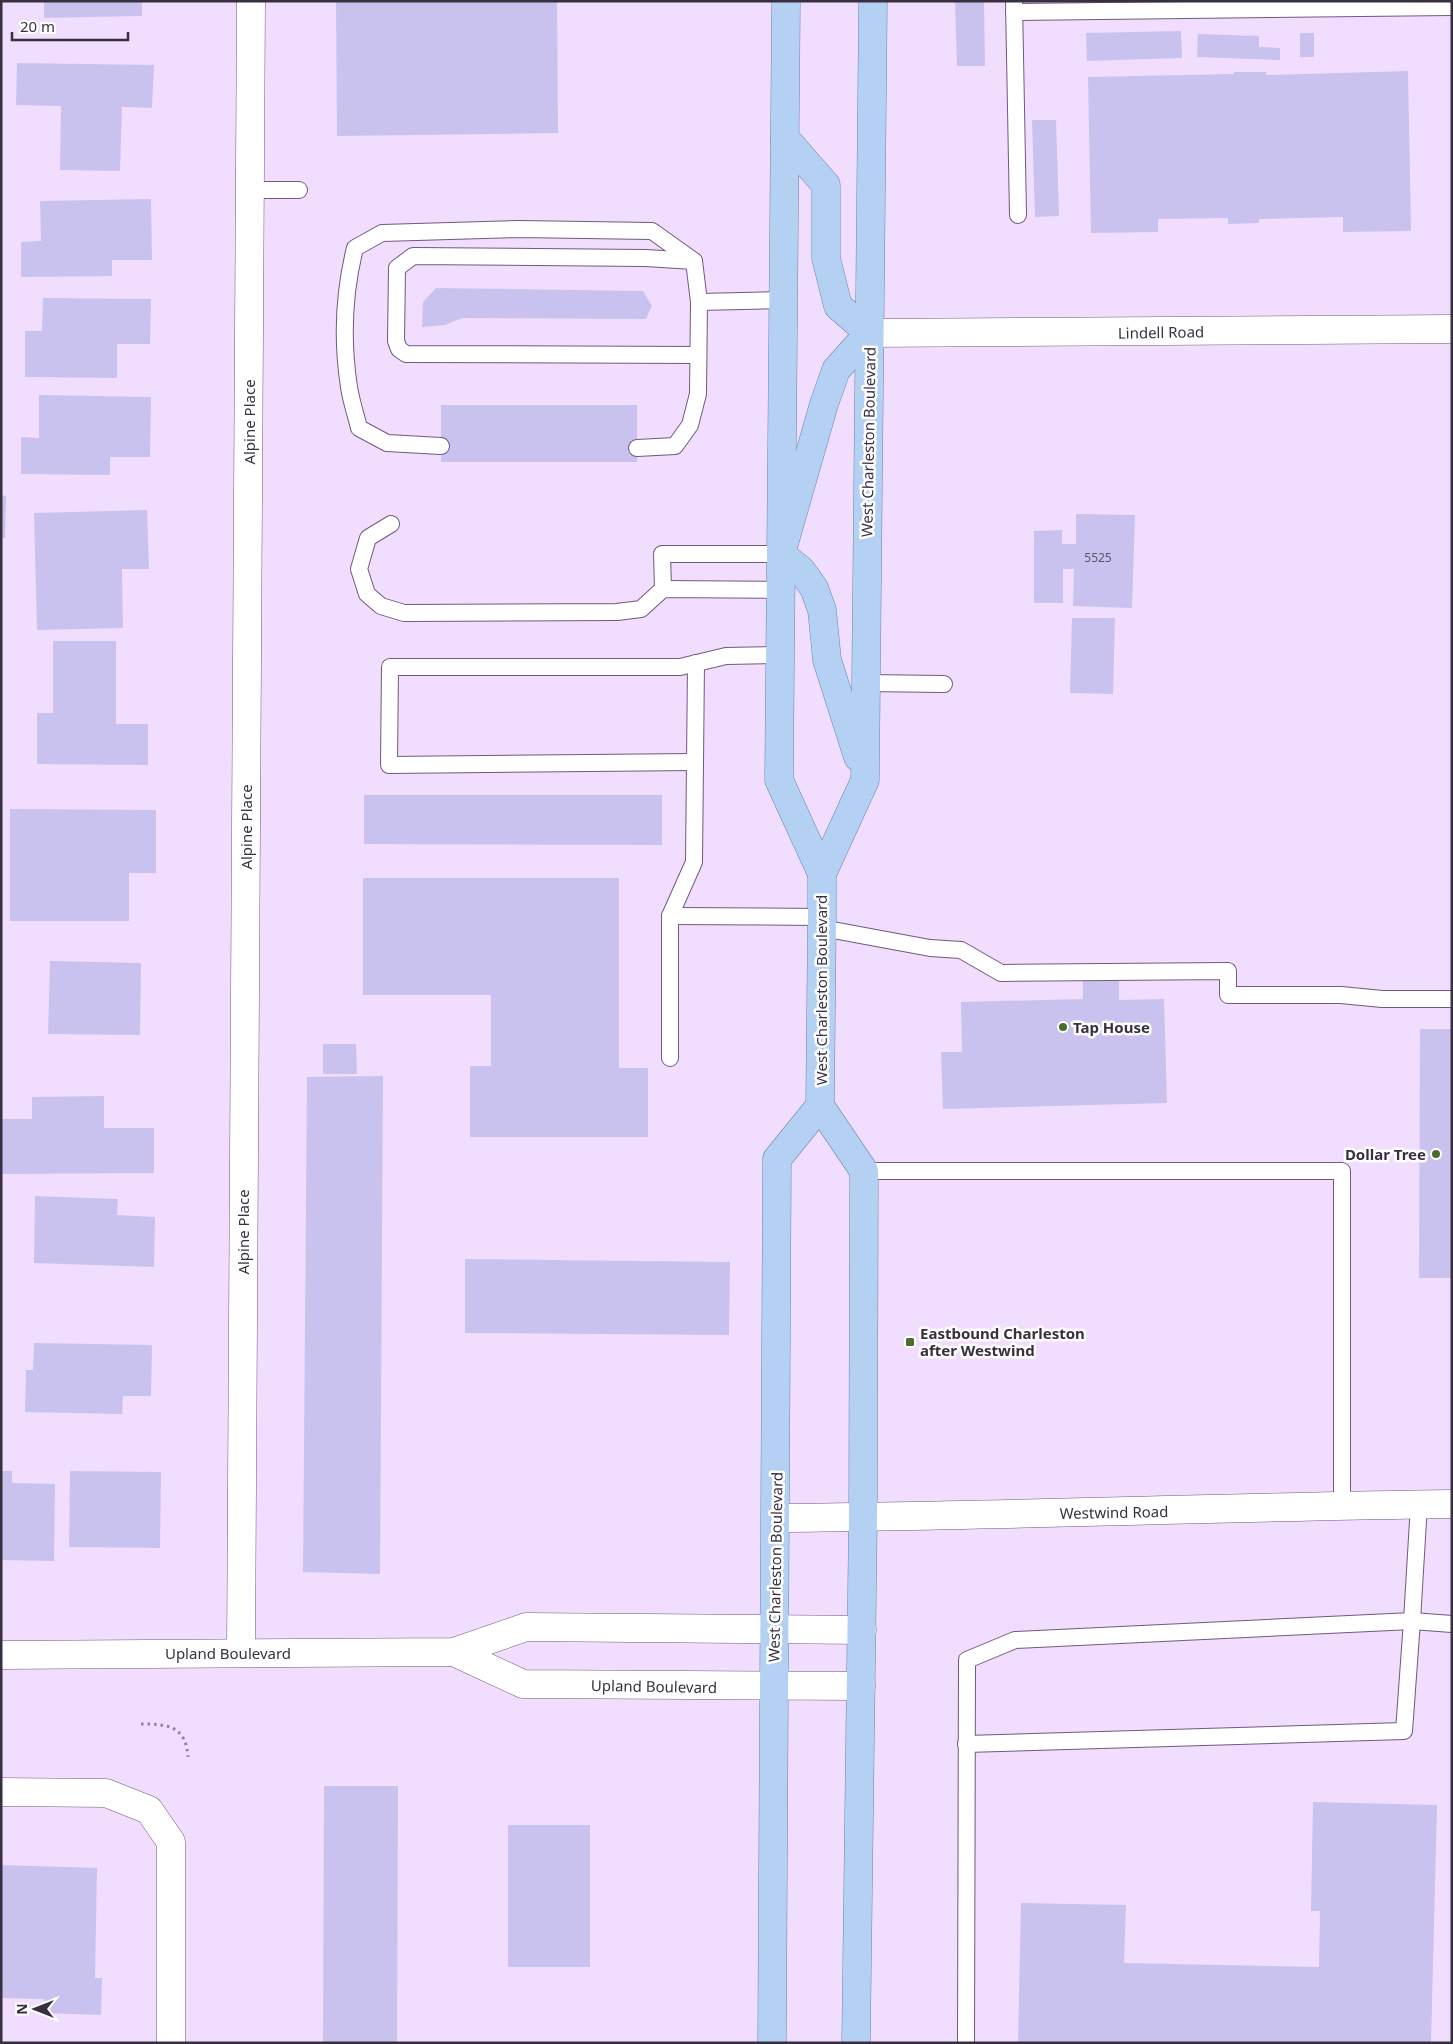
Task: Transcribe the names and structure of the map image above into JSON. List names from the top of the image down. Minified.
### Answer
{"streets":{"main road":["West Charleston Boulevard"],"street":["Lindell Road","Alpine Place","Westwind Road","Upland Boulevard"]},"crossings":[["Lindell Road","West Charleston Boulevard"],["Alpine Place","Upland Boulevard"],["West Charleston Boulevard","Westwind Road"],["West Charleston Boulevard","Upland Boulevard"]],"places":{"other":["Tap House","Dollar Tree"],"transit":["Eastbound Charleston after Westwind"]},"house_numbers":["5525"],"scale_bar":"20 m","north":"left"}
